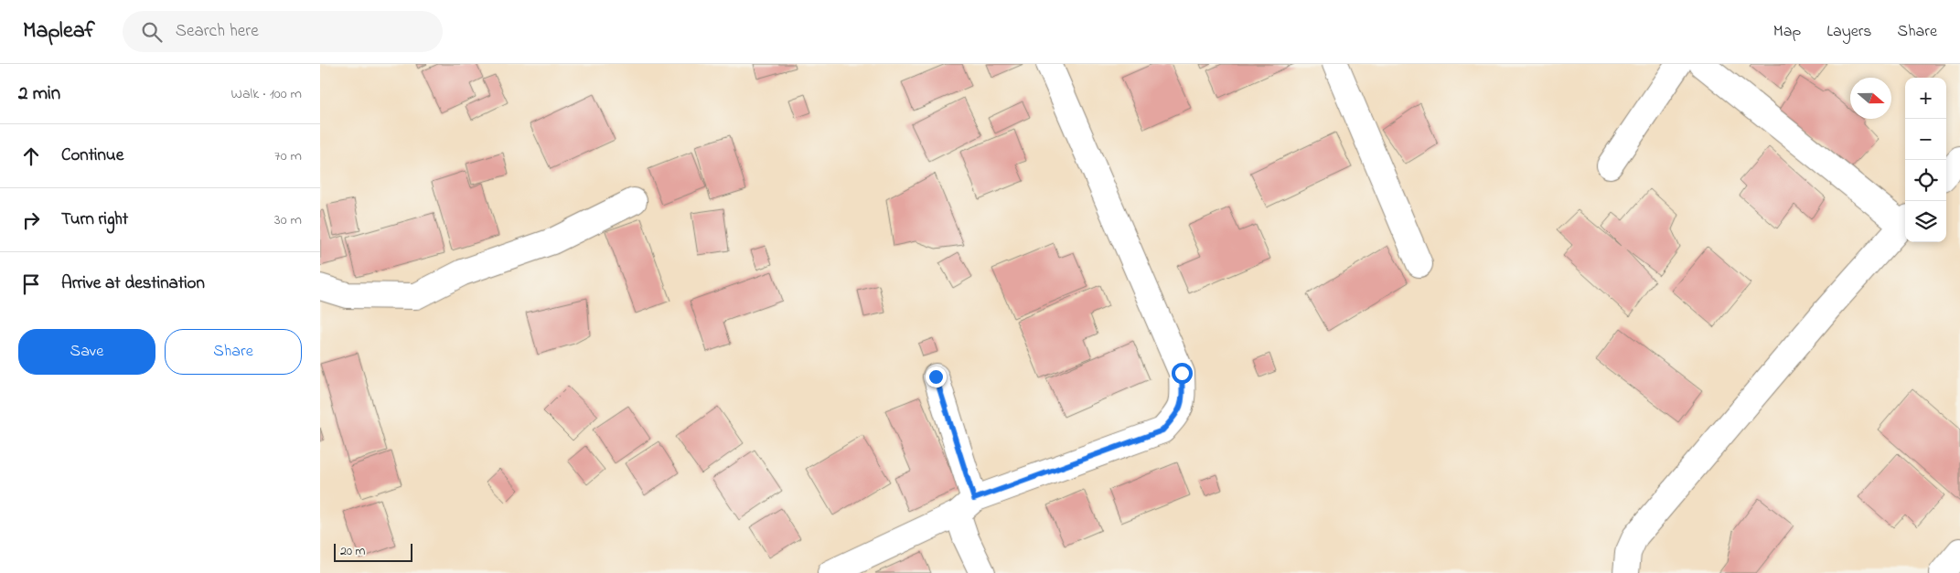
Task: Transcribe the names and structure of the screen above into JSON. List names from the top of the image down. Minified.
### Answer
{"scale_bar":"20 m","north":"right","page":{"header":"Mapleaf","search":"Search here","nav":["Map","Layers","Share"],"heading":["2 min","Walk · 100 m"],"map_buttons":["+","−"],"list":[["Continue","70 m"],["Turn right","30 m"],"Arrive at destination"],"buttons":["Save","Share"],"scale":"20 m"}}
